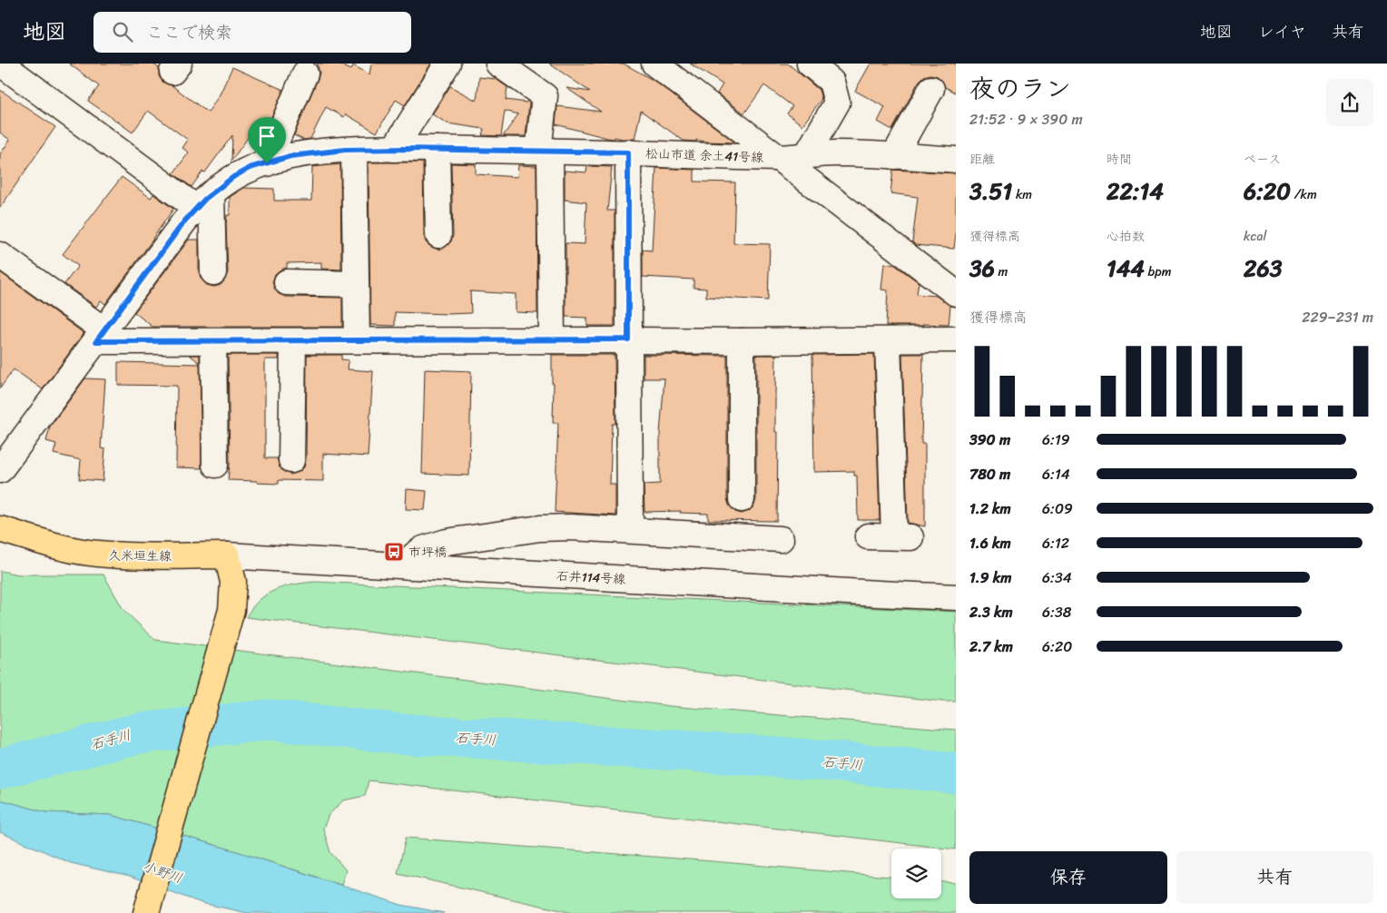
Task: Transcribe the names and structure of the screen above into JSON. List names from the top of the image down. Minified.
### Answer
{"streets":{"main road":["久米垣生線"],"street":["松山市道 余土41号線","石井114号線"]},"crossings":[["久米垣生線","石井114号線"]],"water":["石手川","小野川"],"places":{"bus stop":["市坪橋"]},"page":{"header":"地図","search":"ここで検索","nav":["地図","レイヤ","共有"],"heading":["夜のラン","21:52 · 9 × 390 m"],"stats":[["距離","3.51 km"],["時間","22:14"],["ペース","6:20 /km"],["獲得標高","36 m"],["心拍数","144 bpm"],["kcal","263"]],"chart":["獲得標高","229–231 m"],"list":[{"name":"390 m","note":"6:19"},{"name":"780 m","note":"6:14"},{"name":"1.2 km","note":"6:09"},{"name":"1.6 km","note":"6:12"},{"name":"1.9 km","note":"6:34"},{"name":"2.3 km","note":"6:38"},{"name":"2.7 km","note":"6:20"}],"buttons":["保存","共有"]}}
